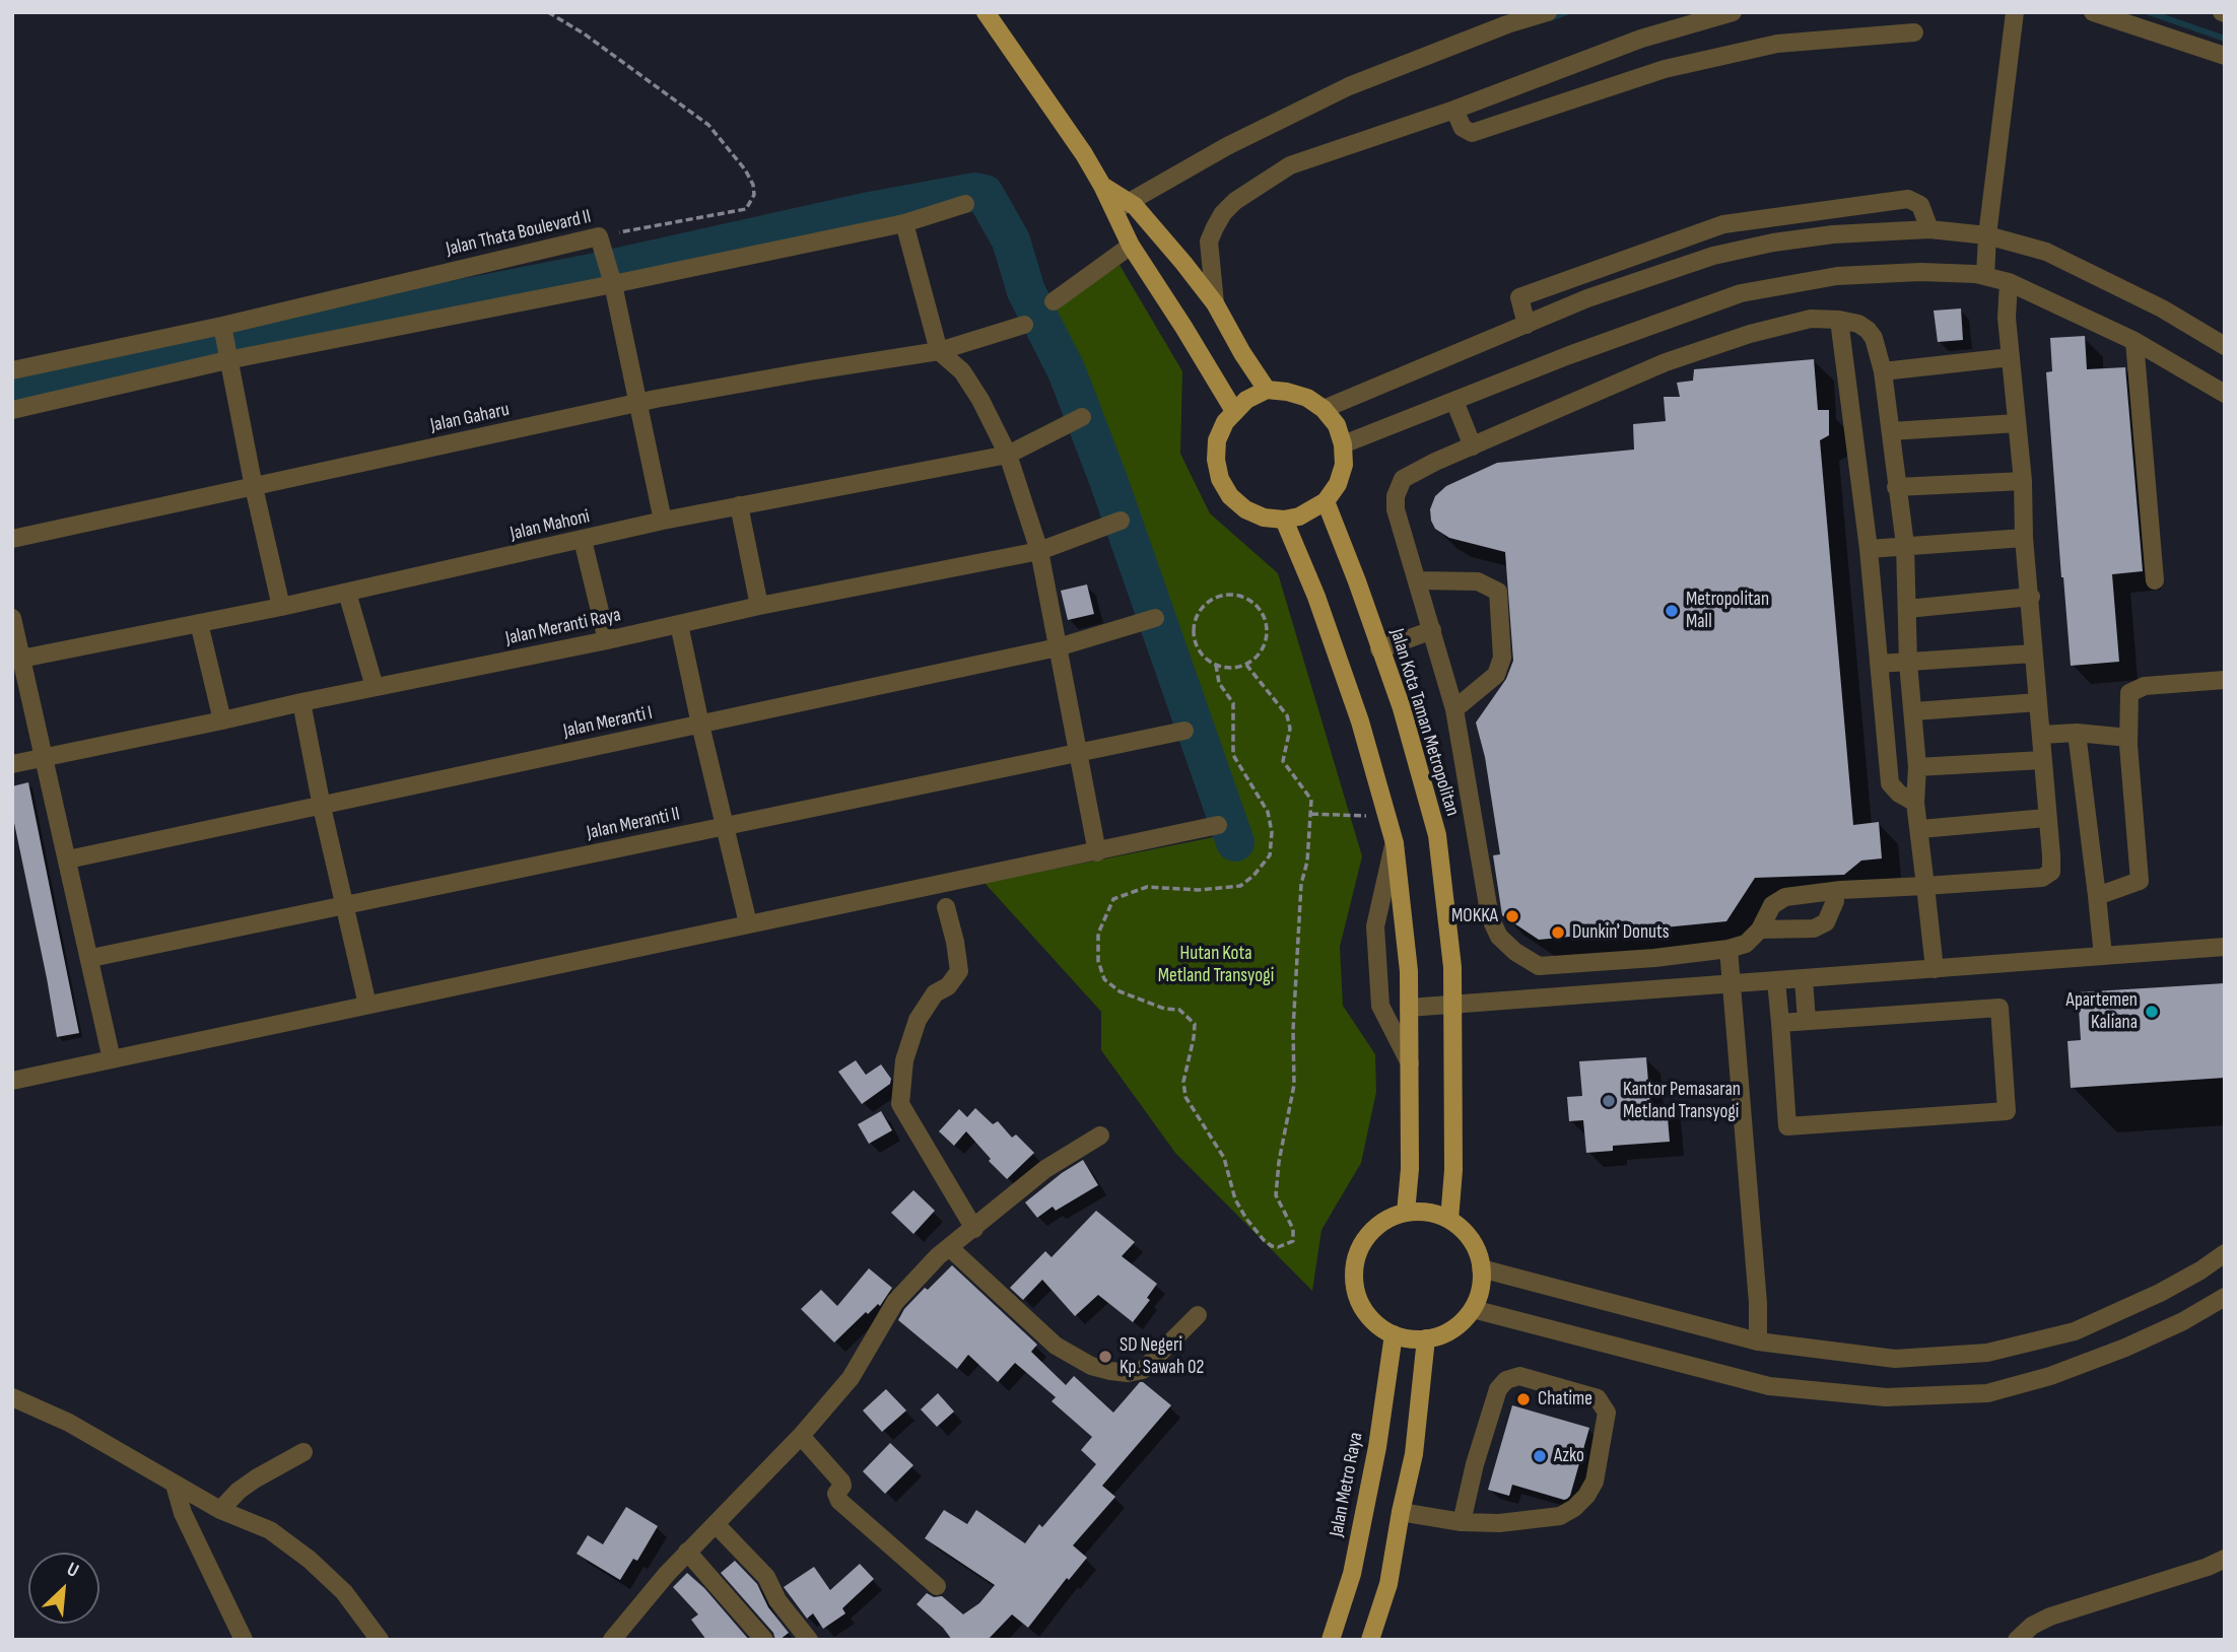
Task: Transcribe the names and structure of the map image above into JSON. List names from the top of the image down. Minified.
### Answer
{"streets":{"main road":["Jalan Kota Taman Metropolitan","Jalan Metro Raya"],"street":["Jalan Thata Boulevard II","Jalan Gaharu","Jalan Mahoni","Jalan Meranti Raya","Jalan Meranti I","Jalan Meranti II"]},"crossings":[["Jalan Kota Taman Metropolitan","Jalan Metro Raya"]],"parks":["Hutan Kota Metland Transyogi"],"places":["Metropolitan Mall","MOKKA","Dunkin' Donuts","Apartemen Kaliana","Kantor Pemasaran Metland Transyogi","SD Negeri Kp. Sawah 02","Chatime","Azko"],"north":"top right"}
